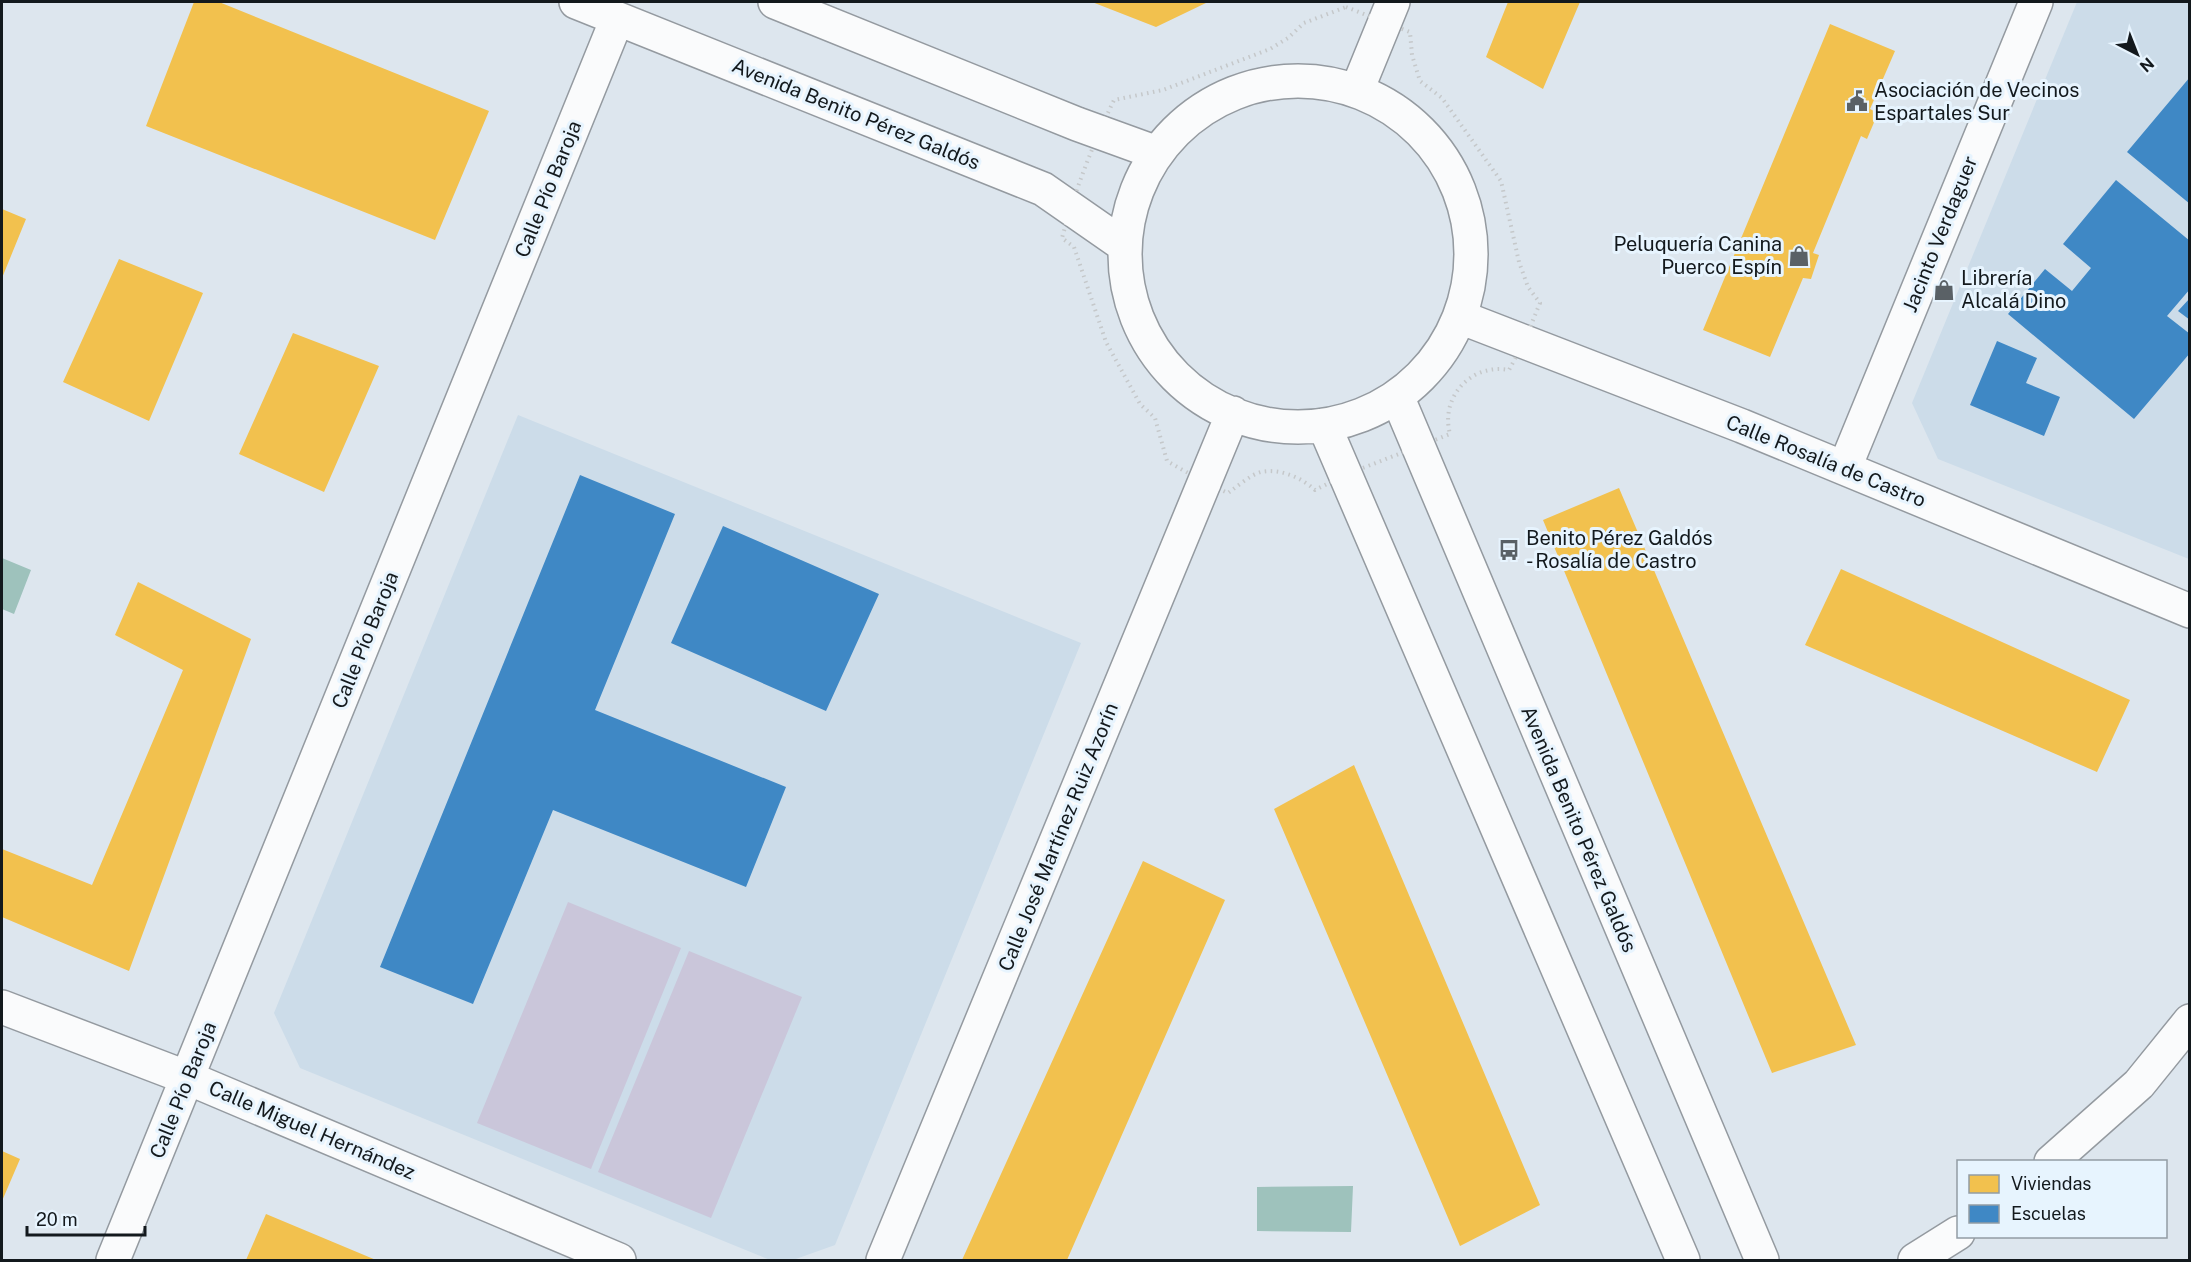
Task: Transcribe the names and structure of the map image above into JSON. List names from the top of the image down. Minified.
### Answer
{"streets":{"street":["Avenida Benito Pérez Galdós","Calle Pío Baroja","Jacinto Verdaguer","Calle Rosalía de Castro","Calle José Martínez Ruiz Azorín","Calle Miguel Hernández"]},"crossings":[["Avenida Benito Pérez Galdós","Calle Pío Baroja"],["Calle Pío Baroja","Calle Miguel Hernández"],["Jacinto Verdaguer","Calle Rosalía de Castro"]],"places":{"public building":["Asociación de Vecinos Espartales Sur"],"shop":["Peluquería Canina Puerco Espín","Librería Alcalá Dino"],"bus stop":["Benito Pérez Galdós - Rosalía de Castro"]},"legend":["Viviendas","Escuelas"],"scale_bar":"20 m","north":"bottom right"}
